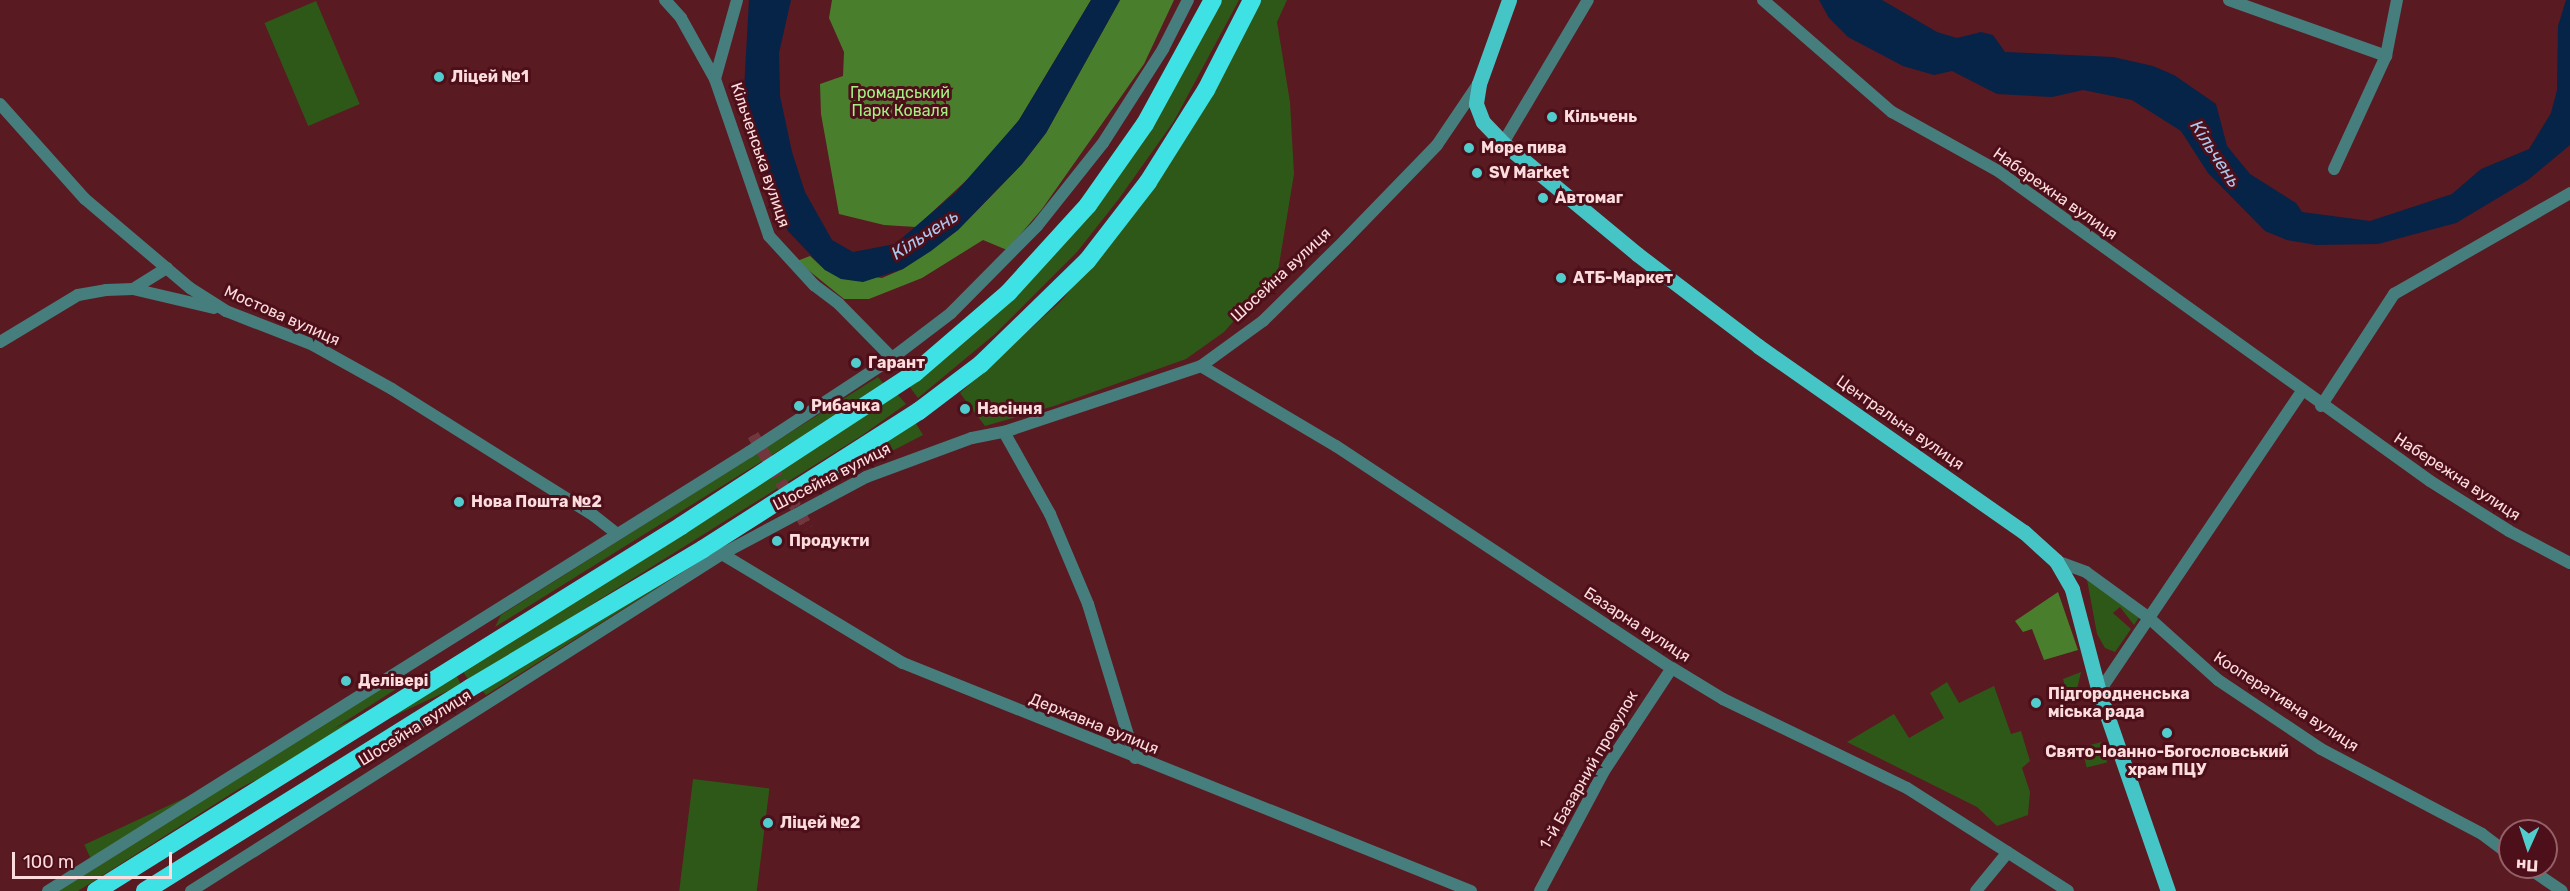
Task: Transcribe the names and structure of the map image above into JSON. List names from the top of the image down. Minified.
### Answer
{"streets":{"main road":["Шосейна вулиця","Центральна вулиця"],"street":["Кільченська вулиця","Набережна вулиця","Мостова вулиця","Базарна вулиця","Кооперативна вулиця","Державна вулиця","1-й Базарний провулок"]},"crossings":[["Шосейна вулиця","Центральна вулиця"],["Шосейна вулиця","Базарна вулиця"],["Шосейна вулиця","Державна вулиця"],["Центральна вулиця","Кооперативна вулиця"],["Базарна вулиця","1-й Базарний провулок"]],"water":["Кільчень"],"parks":["Громадський Парк Коваля"],"places":["Ліцей №1","Кільчень","Море пива","SV Market","Автомаг","АТБ-Маркет","Гарант","Рибачка","Насіння","Нова Пошта №2","Продукти","Делівері","Підгородненська міська рада","Свято-Іоанно-Богословський храм ПЦУ","Ліцей №2"],"scale_bar":"100 m","north":"bottom"}
